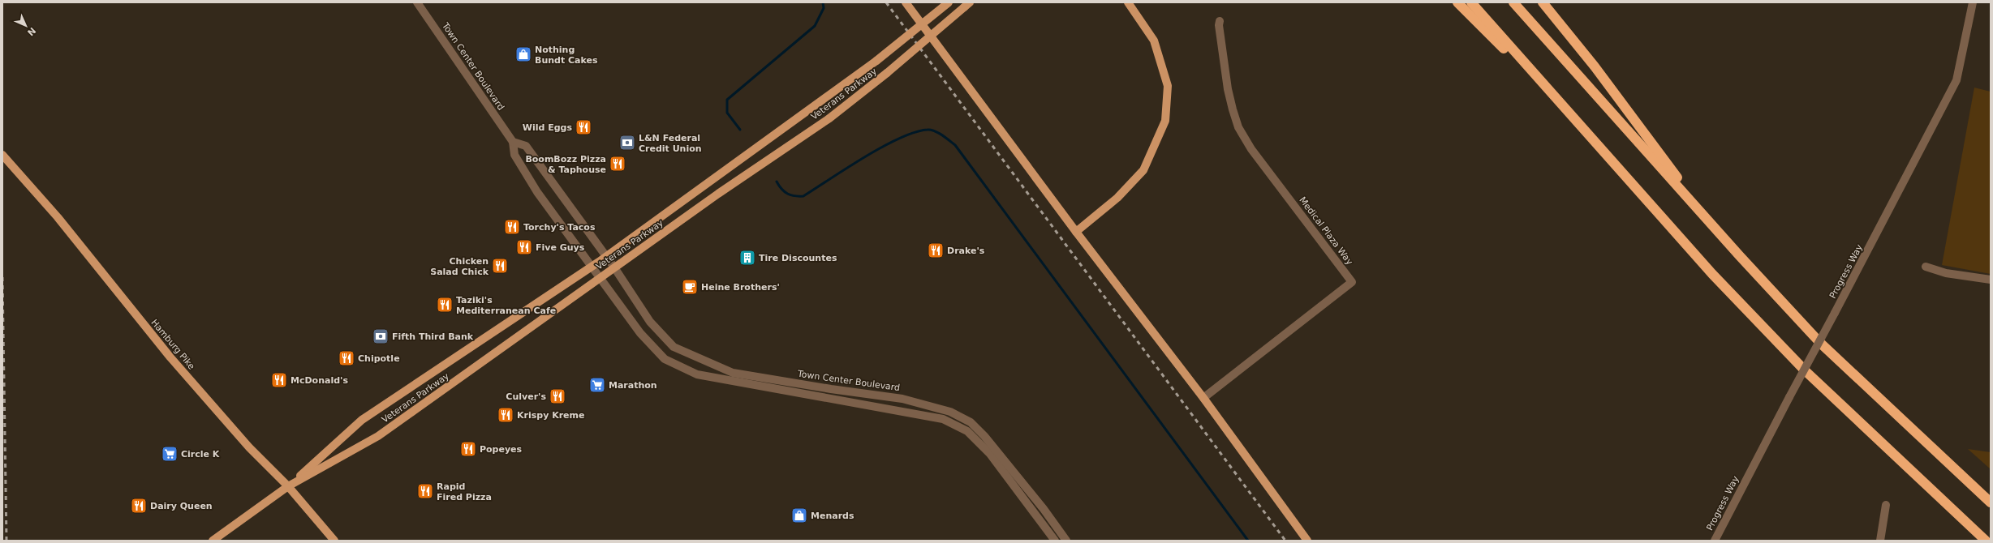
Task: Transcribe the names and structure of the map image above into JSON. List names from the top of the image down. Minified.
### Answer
{"streets":{"main road":["Veterans Parkway","Hamburg Pike"],"street":["Town Center Boulevard","Medical Plaza Way","Progress Way"]},"crossings":[["Town Center Boulevard","Veterans Parkway"],["Veterans Parkway","Hamburg Pike"]],"places":{"shop":["Nothing Bundt Cakes","Menards"],"restaurant":["Wild Eggs","BoomBozz Pizza & Taphouse","Torchy's Tacos","Five Guys","Drake's","Chicken Salad Chick","Taziki's Mediterranean Cafe","Chipotle","McDonald's","Culver's","Krispy Kreme","Popeyes","Rapid Fired Pizza","Dairy Queen"],"bank":["L&N Federal Credit Union","Fifth Third Bank"],"building":["Tire Discountes"],"cafe":["Heine Brothers'"],"supermarket":["Marathon","Circle K"]},"north":"bottom right"}
